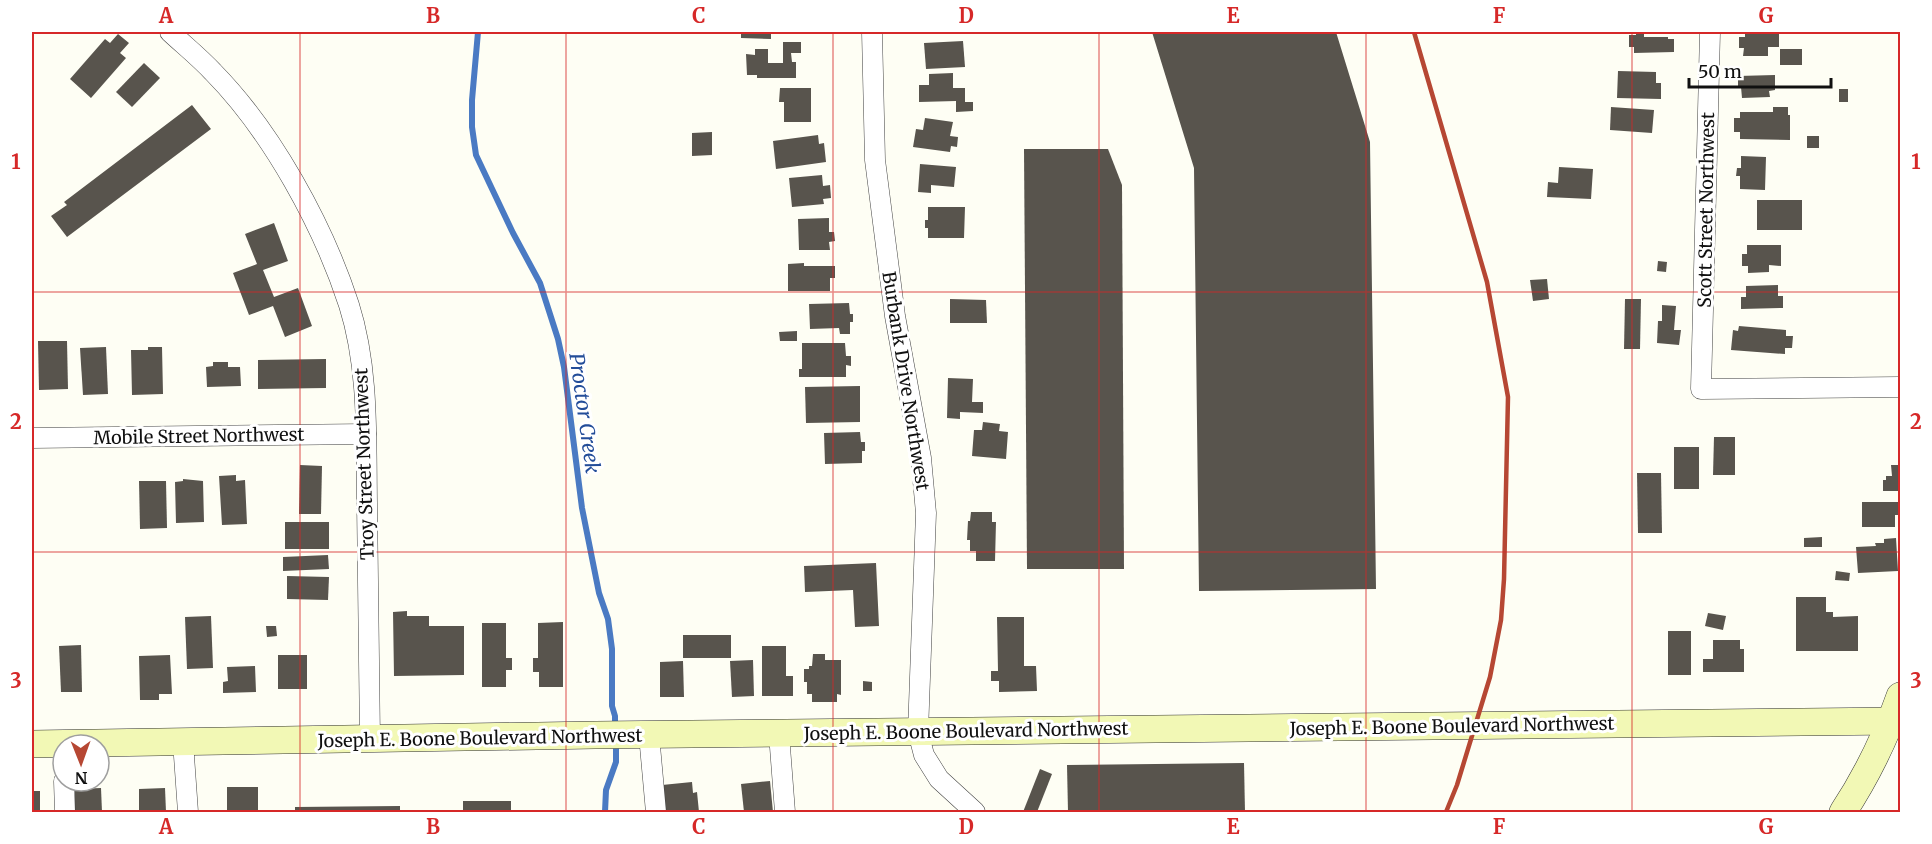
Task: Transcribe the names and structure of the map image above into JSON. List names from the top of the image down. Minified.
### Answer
{"streets":{"main road":["Joseph E. Boone Boulevard Northwest"],"street":["Scott Street Northwest","Burbank Drive Northwest","Mobile Street Northwest","Troy Street Northwest"]},"crossings":[["Burbank Drive Northwest","Joseph E. Boone Boulevard Northwest"],["Mobile Street Northwest","Troy Street Northwest"],["Troy Street Northwest","Joseph E. Boone Boulevard Northwest"]],"water":["Proctor Creek"],"scale_bar":"50 m","north":"bottom","grid":{"columns":["A","B","C","D","E","F","G"],"rows":["1","2","3"]}}
